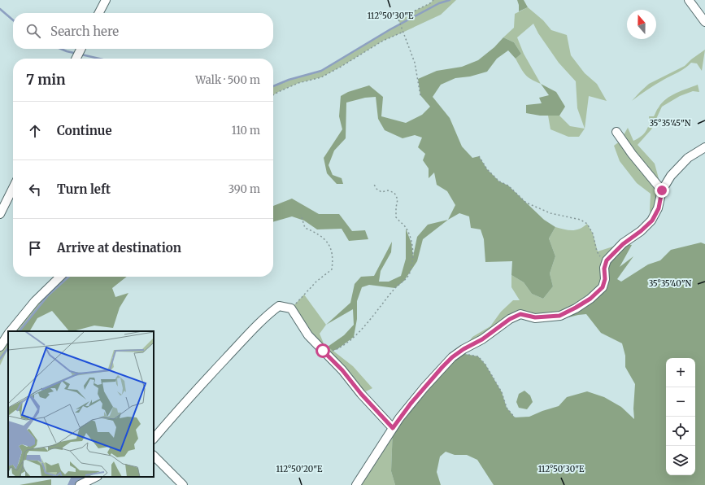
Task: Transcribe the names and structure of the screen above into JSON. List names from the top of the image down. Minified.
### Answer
{"north":"top","page":{"search":"Search here","heading":["7 min","Walk · 500 m"],"list":[["Continue","110 m"],["Turn left","390 m"],"Arrive at destination"],"map_buttons":["+","−"]},"coordinates":["112°50'30\"E","35°35'45\"N","35°35'40\"N","112°50'20\"E"]}
